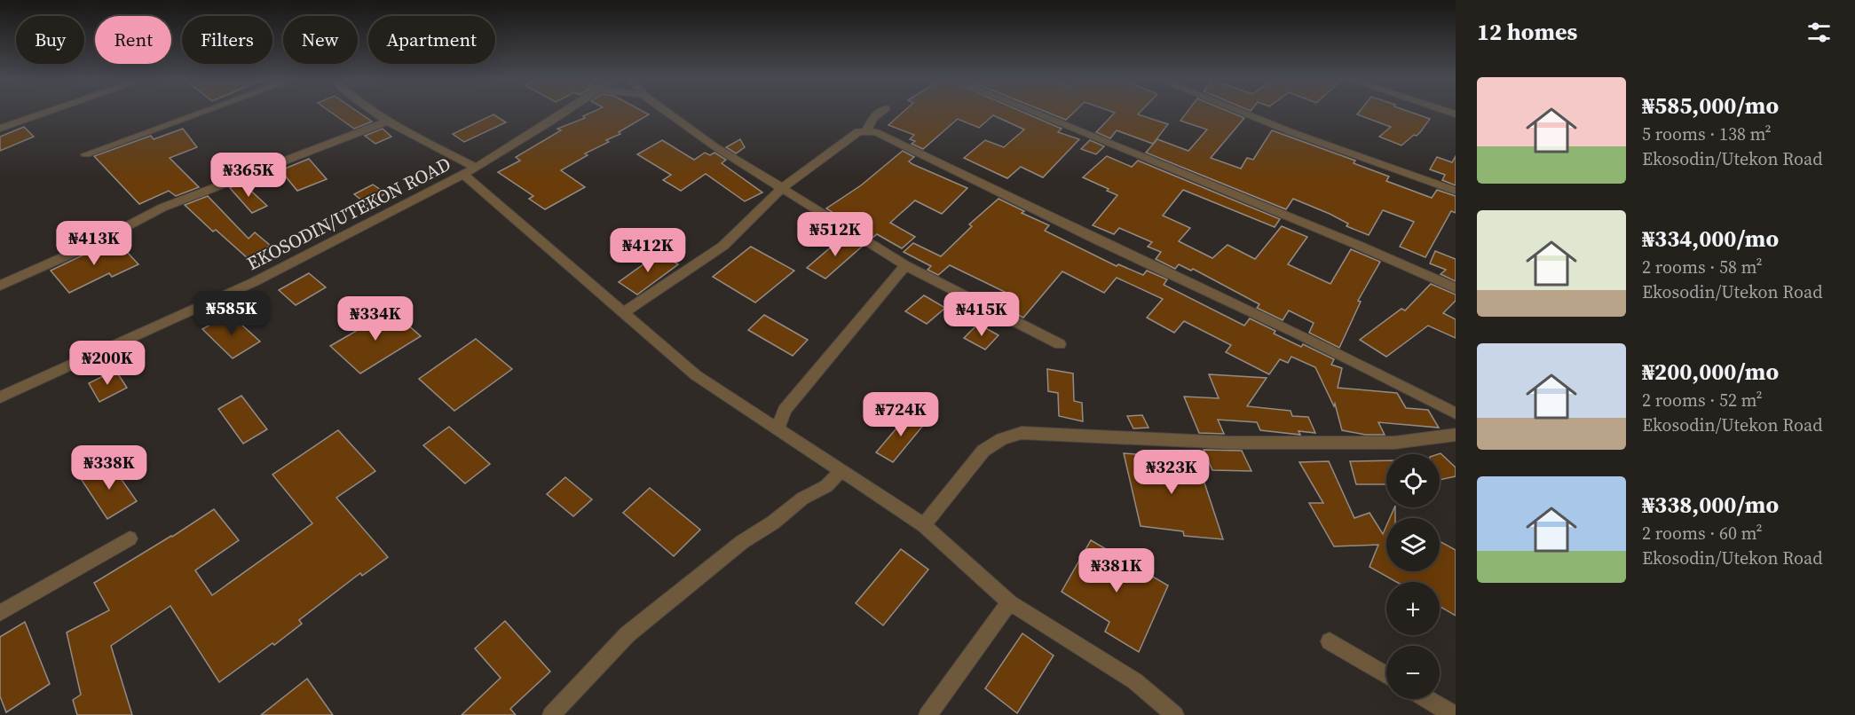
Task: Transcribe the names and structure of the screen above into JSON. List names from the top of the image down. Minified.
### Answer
{"streets":{"street":["EKOSODIN/UTEKON ROAD"]},"page":{"heading":"12 homes","chip":["Buy","Rent","Filters","New","Apartment"],"list":[{"name":"₦585,000/mo","note":"5 rooms · 138 m² · Ekosodin/Utekon Road"},{"name":"₦334,000/mo","note":"2 rooms · 58 m² · Ekosodin/Utekon Road"},{"name":"₦200,000/mo","note":"2 rooms · 52 m² · Ekosodin/Utekon Road"},{"name":"₦338,000/mo","note":"2 rooms · 60 m² · Ekosodin/Utekon Road"}],"price":["₦365K","₦512K","₦413K","₦412K","₦585K","₦415K","₦334K","₦200K","₦724K","₦338K","₦323K","₦381K"],"map_buttons":["+","−"]}}
